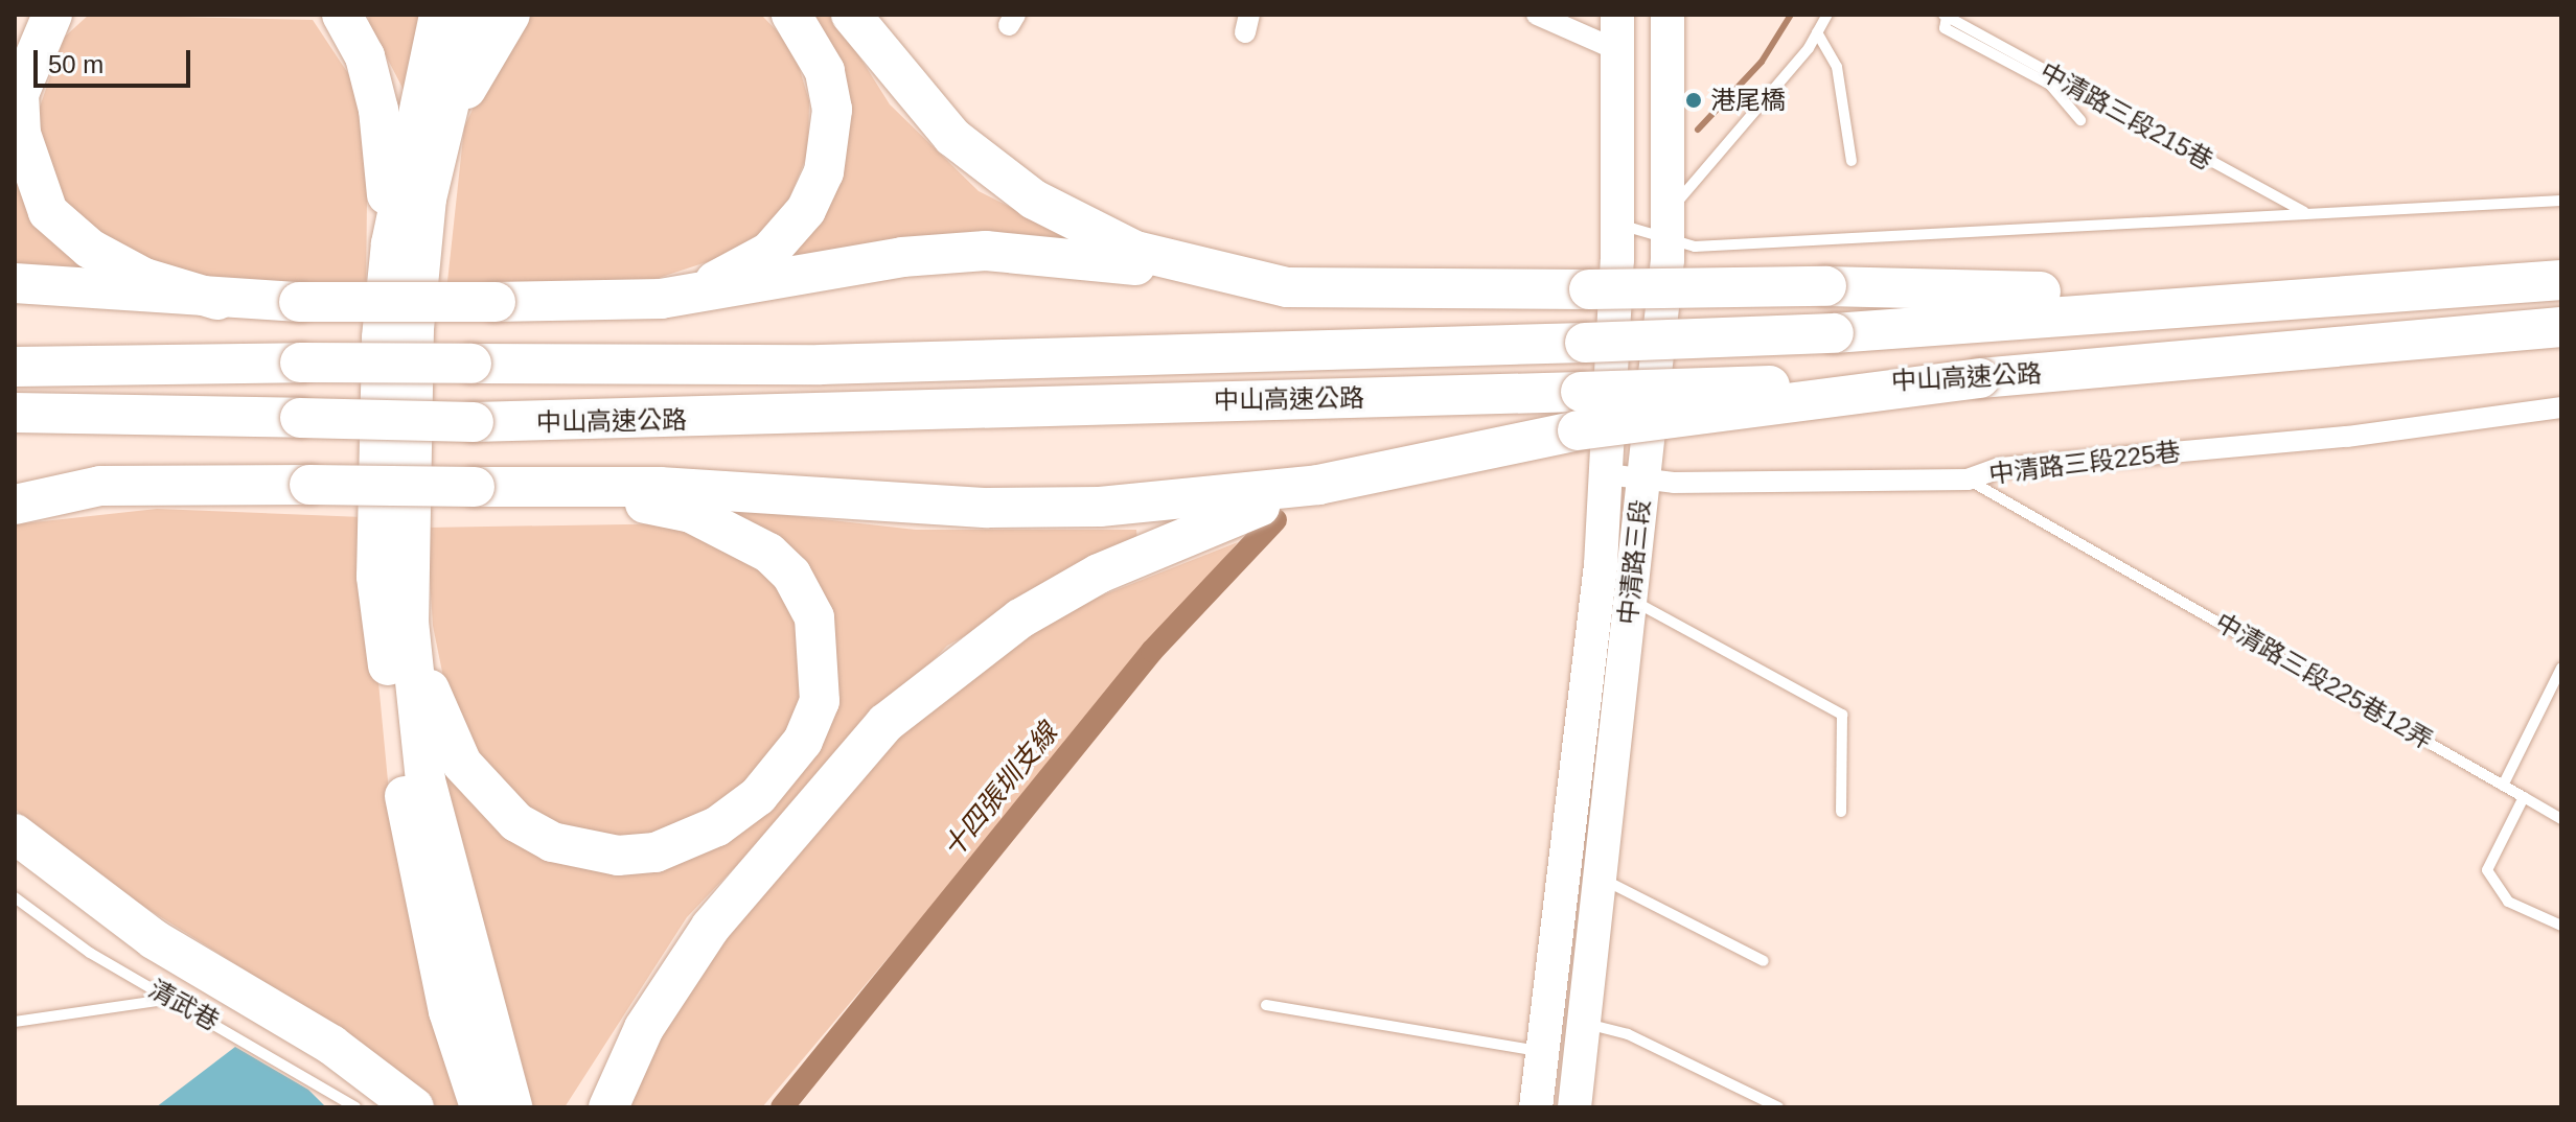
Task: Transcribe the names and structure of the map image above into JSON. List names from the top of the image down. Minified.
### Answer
{"streets":{"highway":["中山高速公路"],"main road":["中清路三段"],"street":["中清路三段225巷"],"lane":["中清路三段215巷","中清路三段225巷12弄","清武巷"]},"crossings":[["中清路三段225巷","中清路三段"],["中清路三段225巷","中清路三段225巷12弄"]],"water":["十四張圳支線"],"places":["港尾橋"],"scale_bar":"50 m"}
